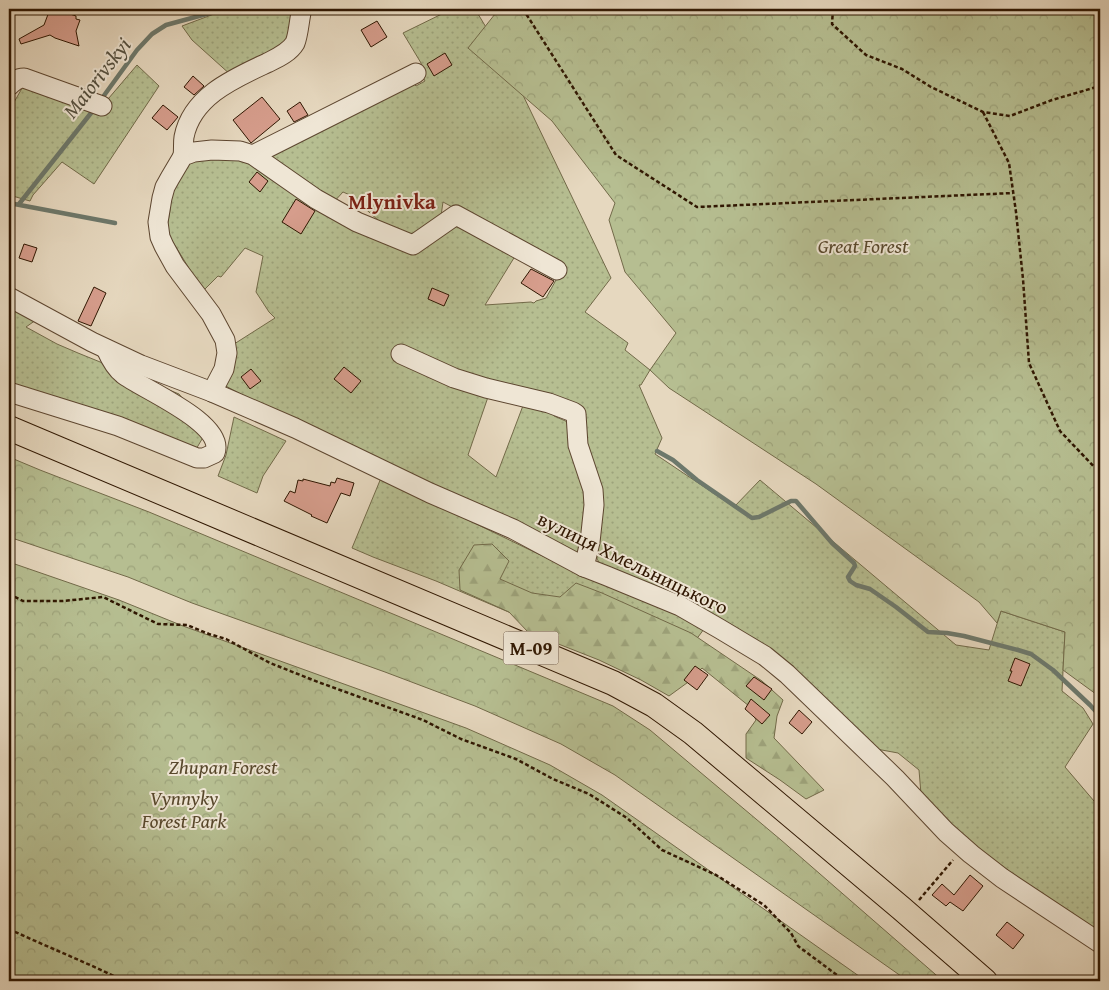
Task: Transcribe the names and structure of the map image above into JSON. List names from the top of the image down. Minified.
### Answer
{"streets":{"main road":["М-09"],"street":["вулиця Хмельницького"]},"districts":["Mlynivka"],"water":["Maiorivskyi"],"parks":["Great Forest","Zhupan Forest","Vynnyky Forest Park"]}
